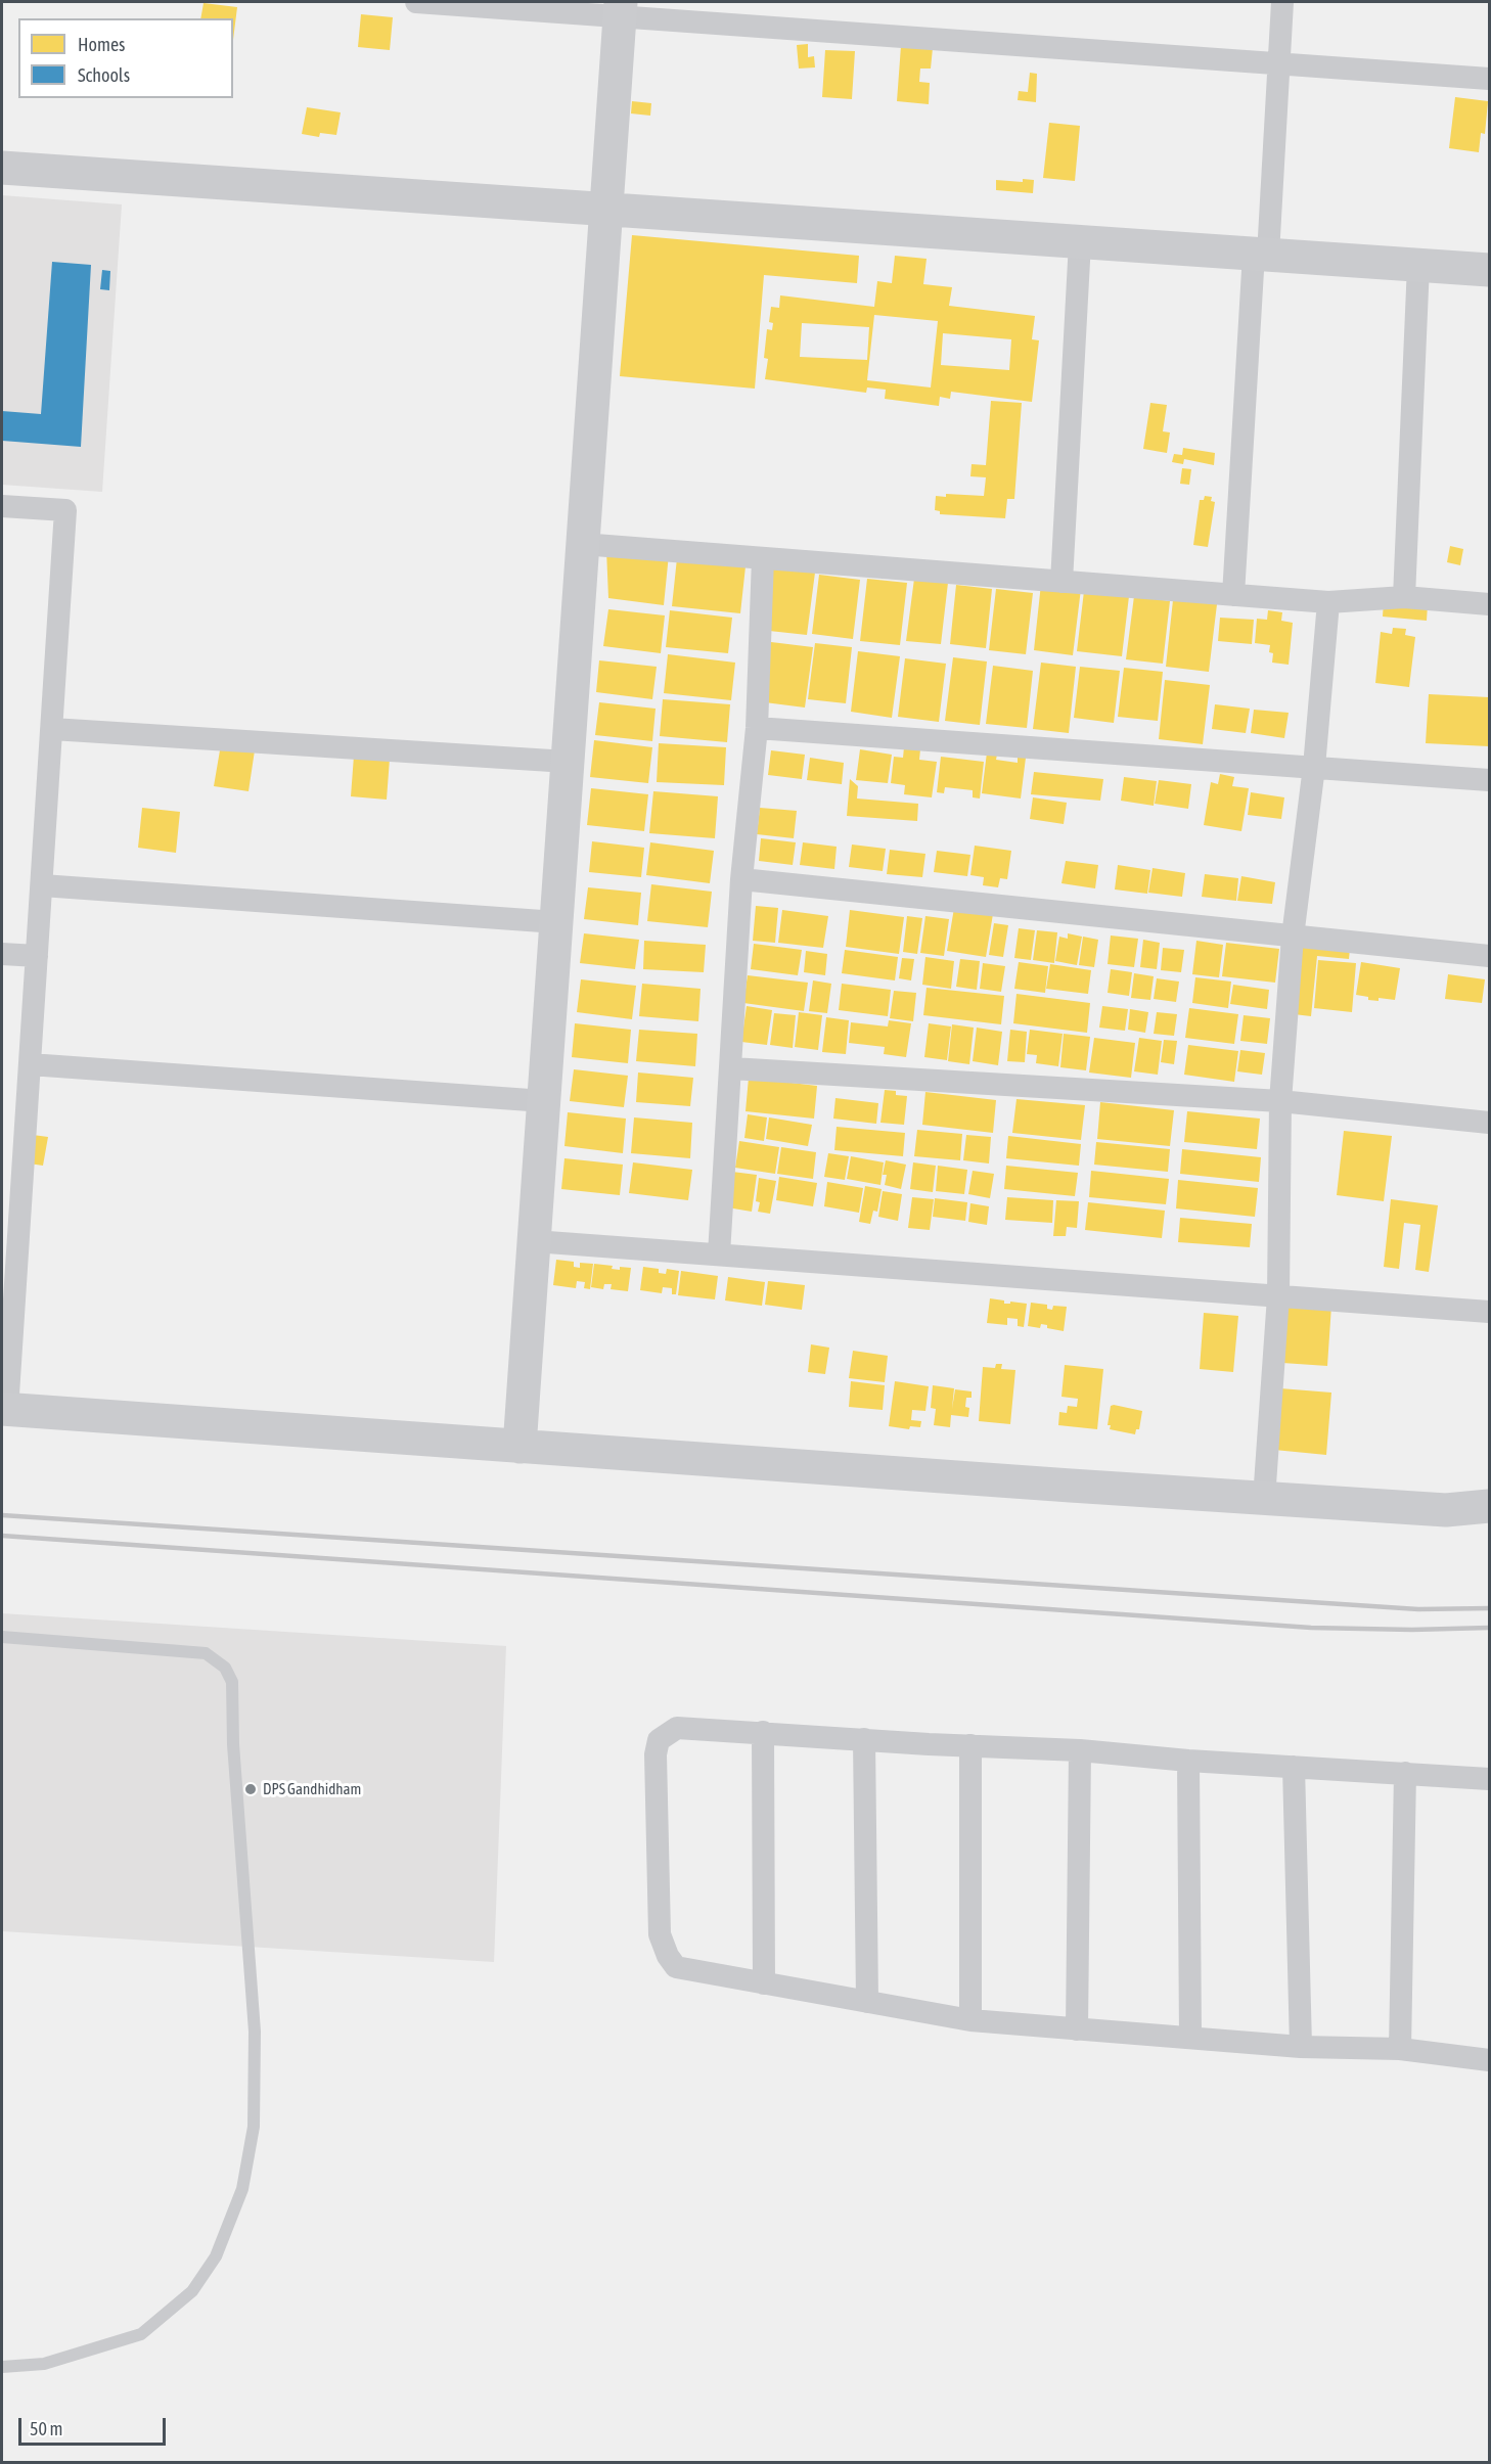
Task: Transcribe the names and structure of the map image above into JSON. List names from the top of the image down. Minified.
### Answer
{"places":["DPS Gandhidham"],"legend":["Homes","Schools"],"scale_bar":"50 m"}
